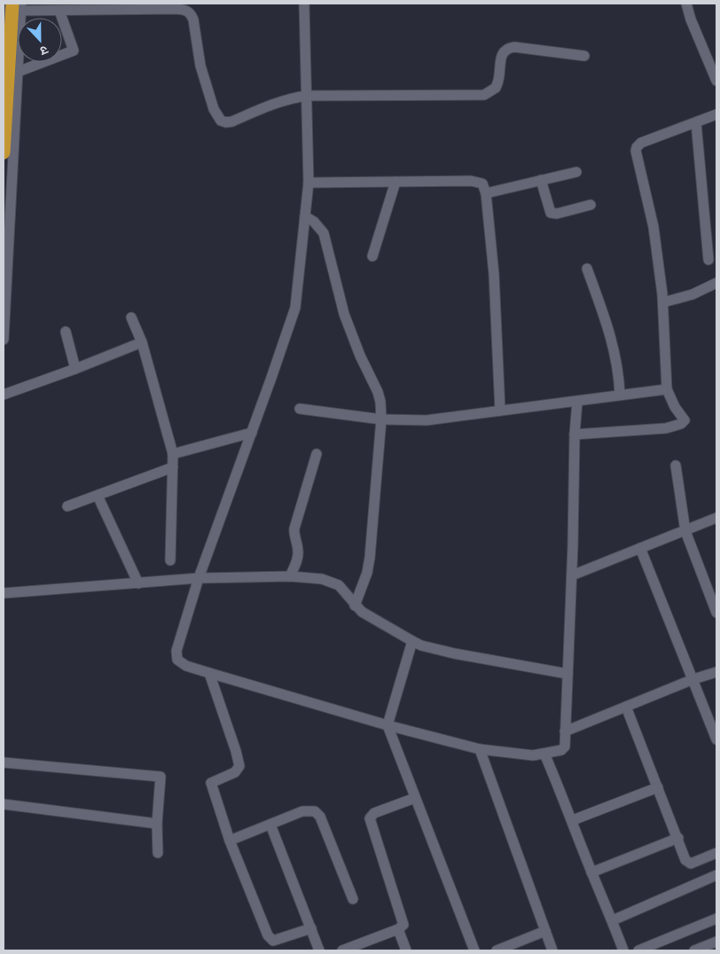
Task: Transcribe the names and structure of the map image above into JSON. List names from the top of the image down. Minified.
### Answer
{"north":"bottom"}
